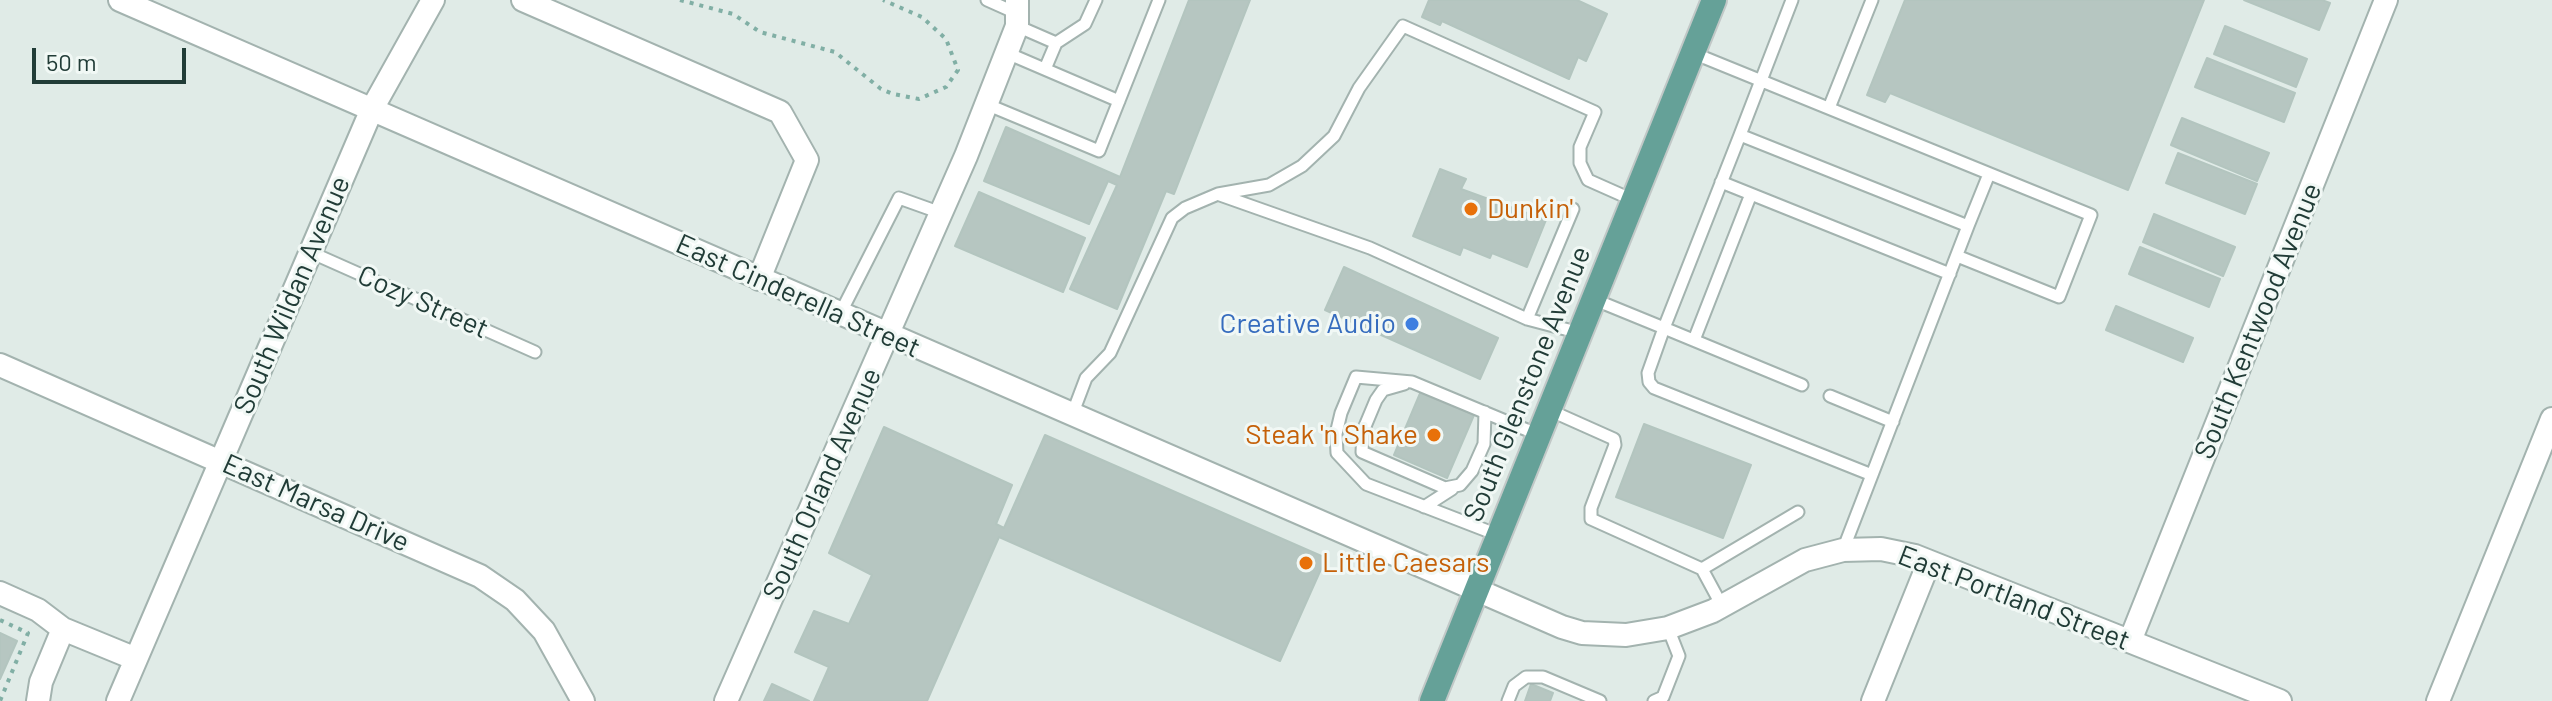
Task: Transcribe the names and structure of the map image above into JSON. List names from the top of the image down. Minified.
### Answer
{"streets":{"main road":["South Glenstone Avenue"],"street":["South Wildan Avenue","East Cinderella Street","South Kentwood Avenue","South Orland Avenue","East Marsa Drive","East Portland Street"],"lane":["Cozy Street"]},"crossings":[["South Wildan Avenue","East Cinderella Street"],["South Wildan Avenue","Cozy Street"],["South Wildan Avenue","East Marsa Drive"],["East Cinderella Street","South Glenstone Avenue"],["East Cinderella Street","South Orland Avenue"],["East Cinderella Street","East Portland Street"],["South Kentwood Avenue","East Portland Street"],["South Glenstone Avenue","East Portland Street"]],"places":["Dunkin'","Creative Audio","Steak 'n Shake","Little Caesars"],"scale_bar":"50 m"}
